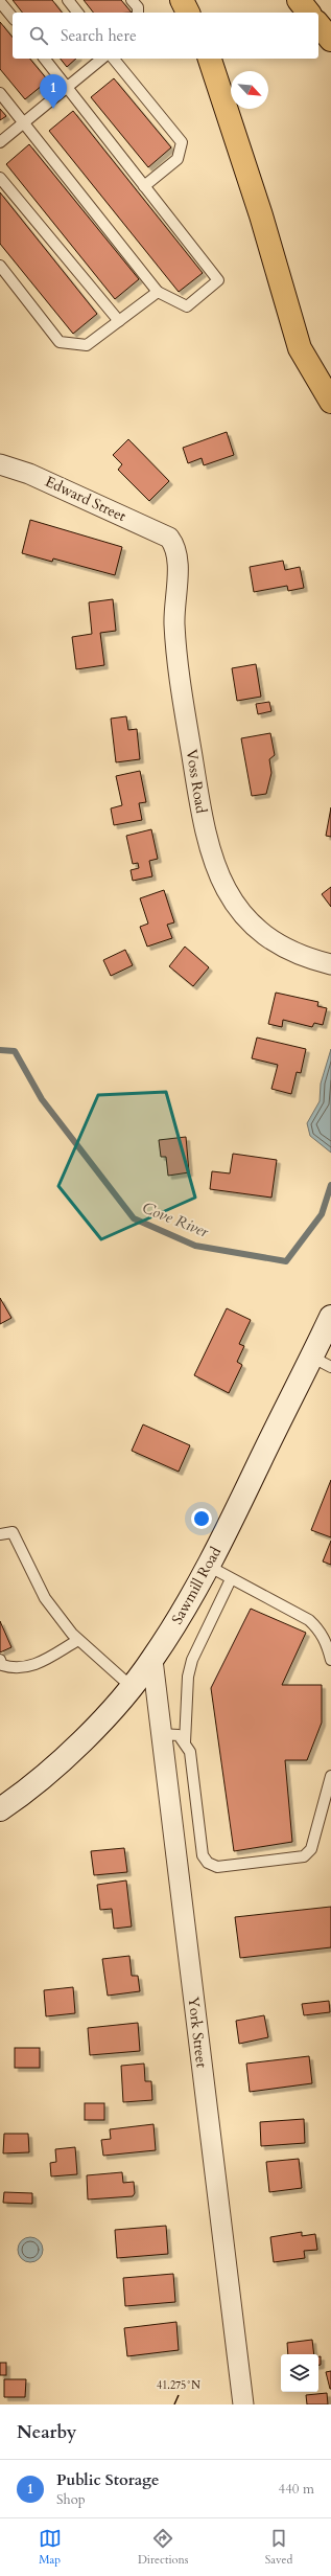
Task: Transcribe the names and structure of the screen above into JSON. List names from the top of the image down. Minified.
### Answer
{"streets":{"main road":["Sawmill Road"],"street":["Edward Street","Voss Road","York Street"]},"crossings":[["Edward Street","Voss Road"],["Sawmill Road","York Street"]],"water":["Cove River"],"north":"bottom right","page":{"search":"Search here","pins":"1","heading":"Nearby","list":[{"mark":"1","name":"Public Storage","note":"Shop","value":"440 m"}],"nav":["Map","Directions","Saved"]},"coordinates":["41.275°N"]}
